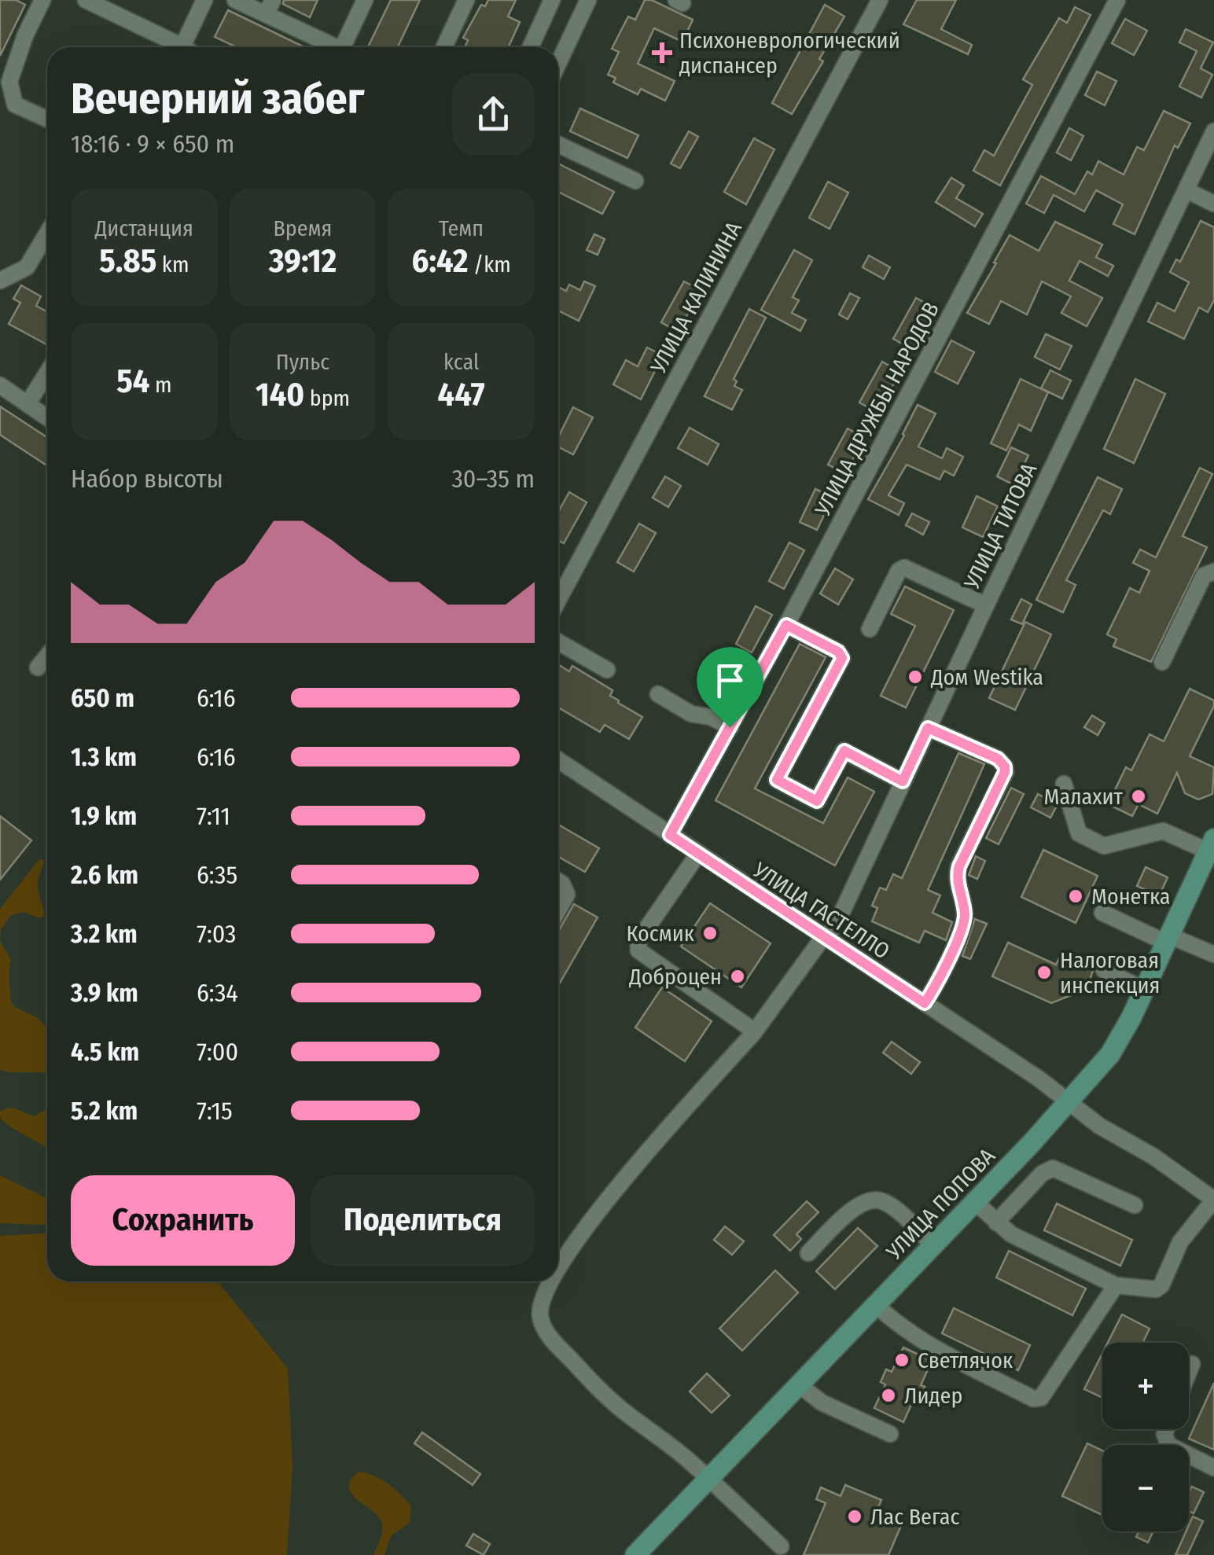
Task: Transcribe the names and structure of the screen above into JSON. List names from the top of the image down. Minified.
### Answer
{"streets":{"main road":["УЛИЦА ПОПОВА"],"street":["УЛИЦА КАЛИНИНА","УЛИЦА ДРУЖБЫ НАРОДОВ","УЛИЦА ТИТОВА","УЛИЦА ГАСТЕЛЛО"]},"crossings":[["УЛИЦА ДРУЖБЫ НАРОДОВ","УЛИЦА ГАСТЕЛЛО"],["УЛИЦА ТИТОВА","УЛИЦА ГАСТЕЛЛО"],["УЛИЦА ТИТОВА","УЛИЦА ПОПОВА"],["УЛИЦА ГАСТЕЛЛО","УЛИЦА ПОПОВА"]],"places":{"health":["Психоневрологический диспансер"],"other":["Дом Westika","Малахит","Монетка","Космик","Налоговая инспекция","Доброцен","Светлячок","Лидер","Лас Вегас"]},"page":{"heading":["Вечерний забег","18:16 · 9 × 650 m"],"stats":[["Дистанция","5.85 km"],["Время","39:12"],["Темп","6:42 /km"],["54 m"],["Пульс","140 bpm"],["kcal","447"]],"chart":["Набор высоты","30–35 m"],"list":[{"name":"650 m","note":"6:16"},{"name":"1.3 km","note":"6:16"},{"name":"1.9 km","note":"7:11"},{"name":"2.6 km","note":"6:35"},{"name":"3.2 km","note":"7:03"},{"name":"3.9 km","note":"6:34"},{"name":"4.5 km","note":"7:00"},{"name":"5.2 km","note":"7:15"}],"buttons":["Сохранить","Поделиться"],"map_buttons":["+","−"]}}
